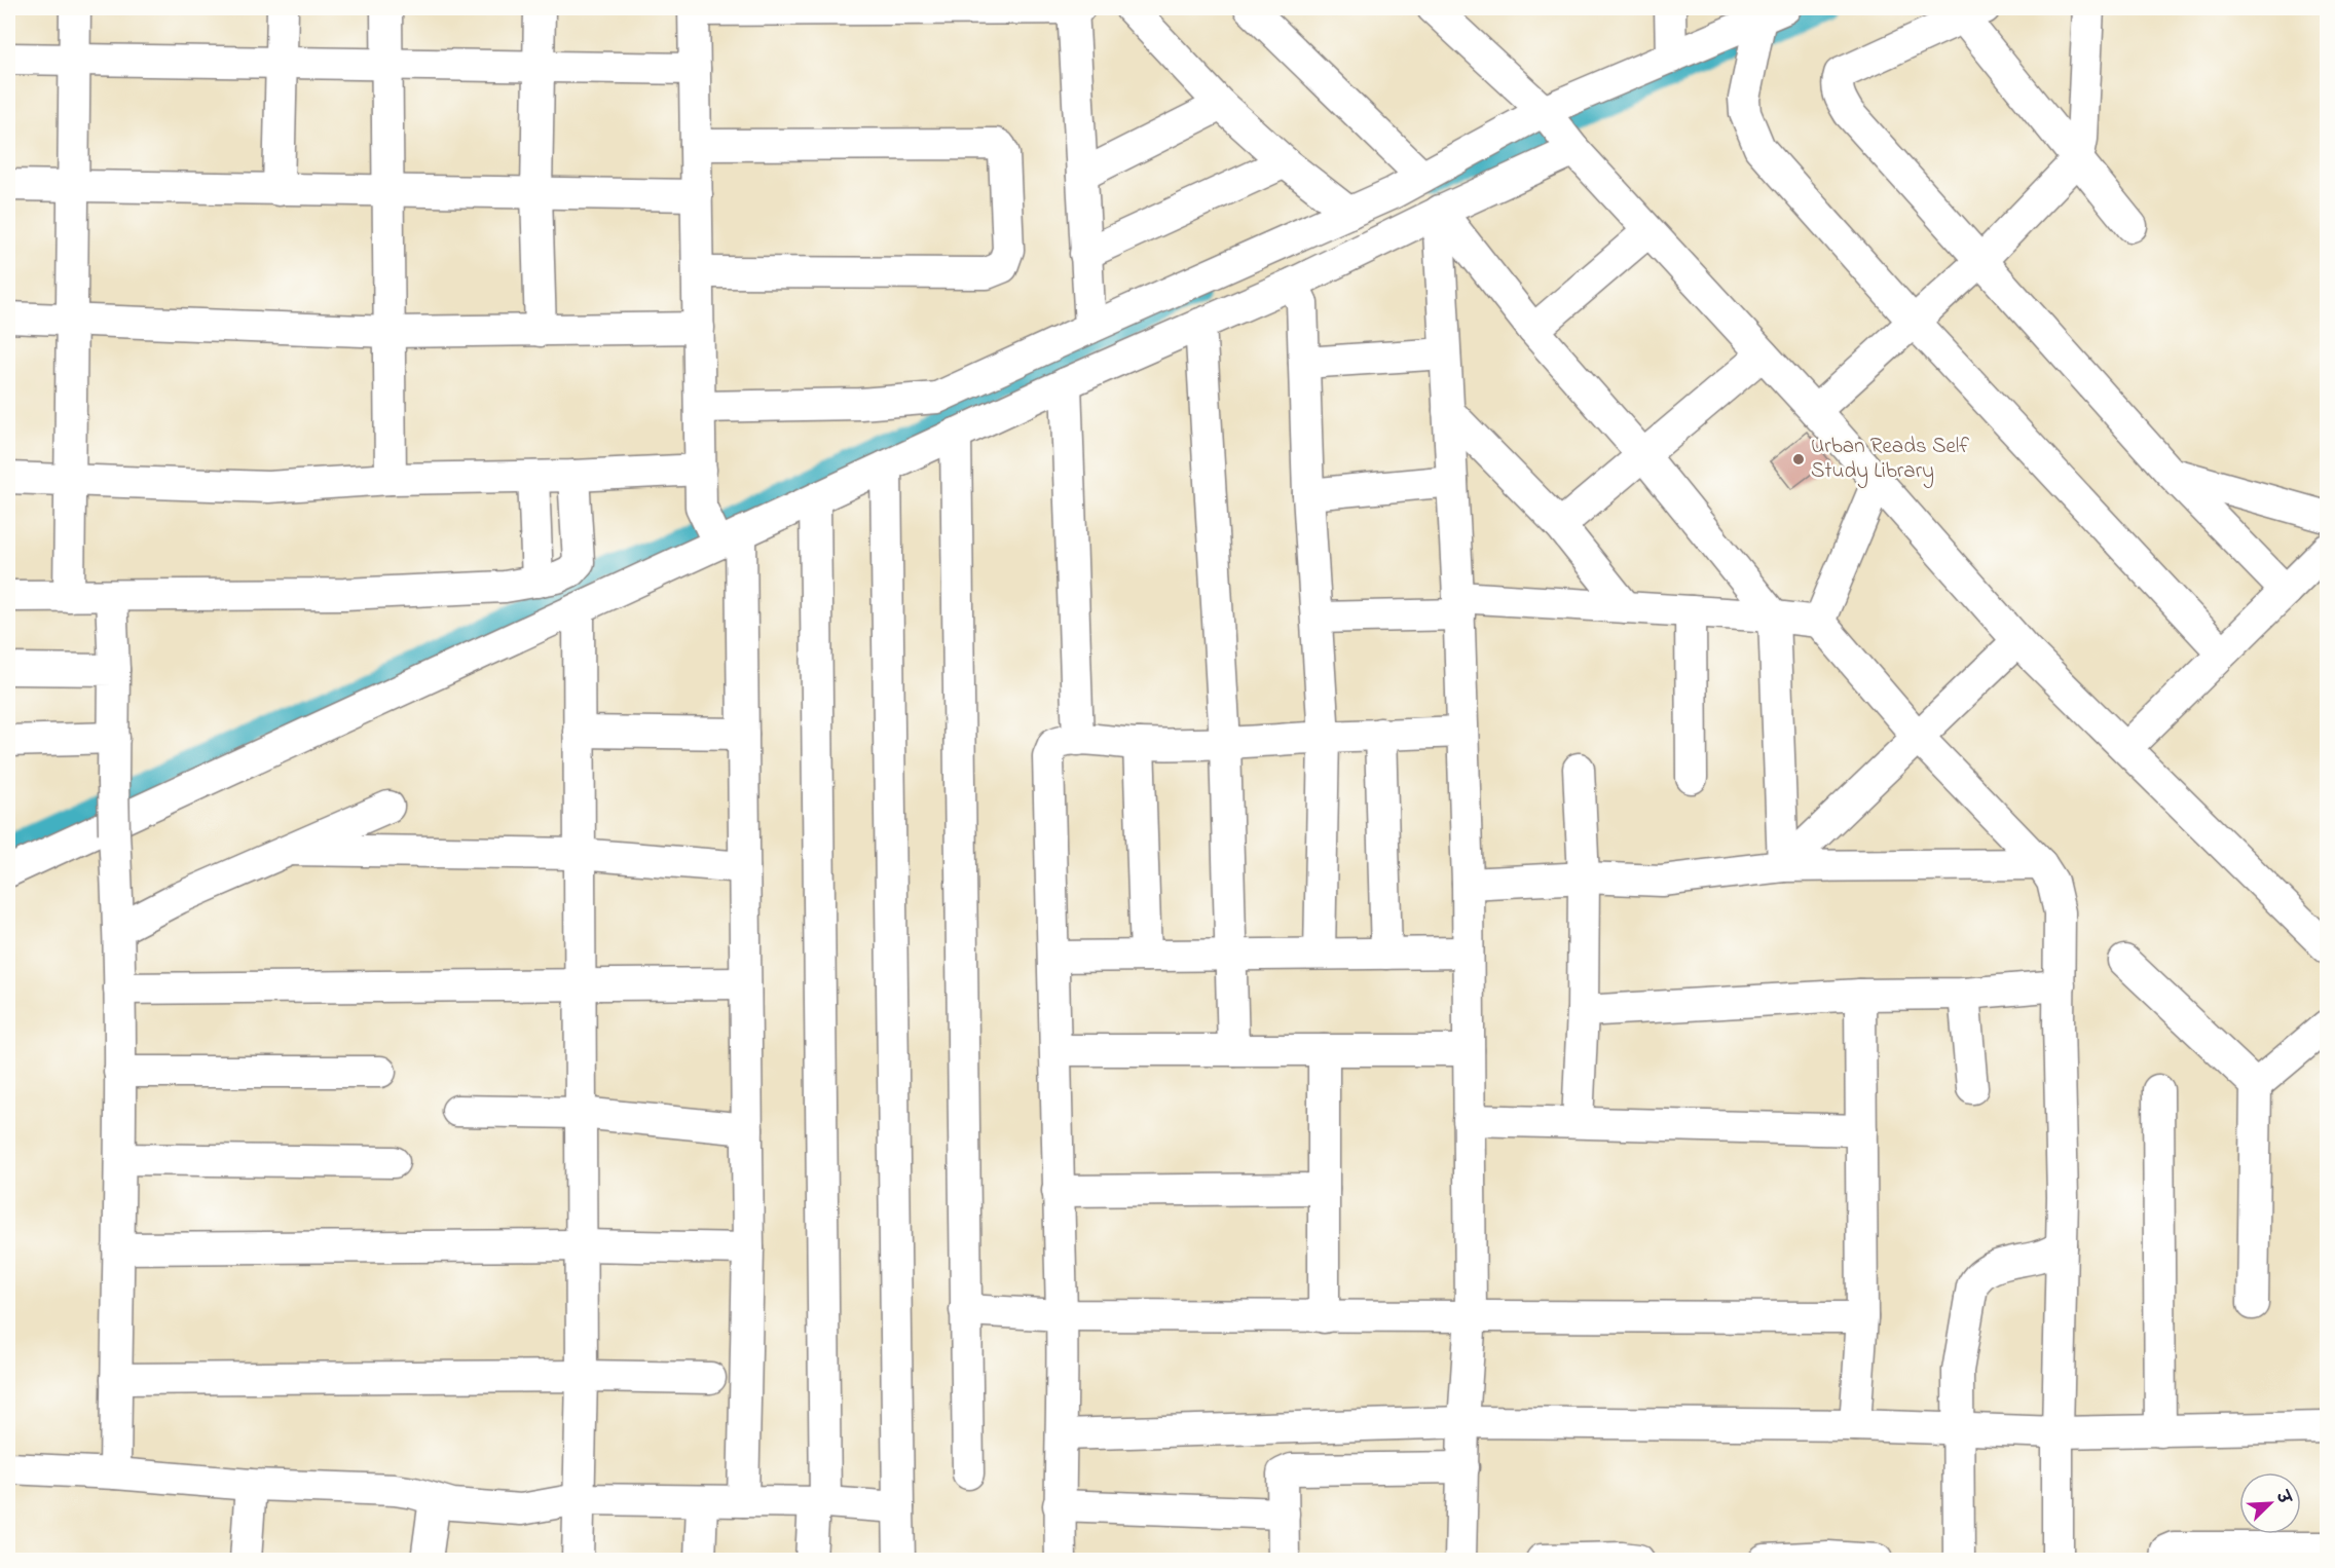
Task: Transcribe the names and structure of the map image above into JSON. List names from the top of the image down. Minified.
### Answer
{"places":["Urban Reads Self Study Library"],"north":"top right"}
